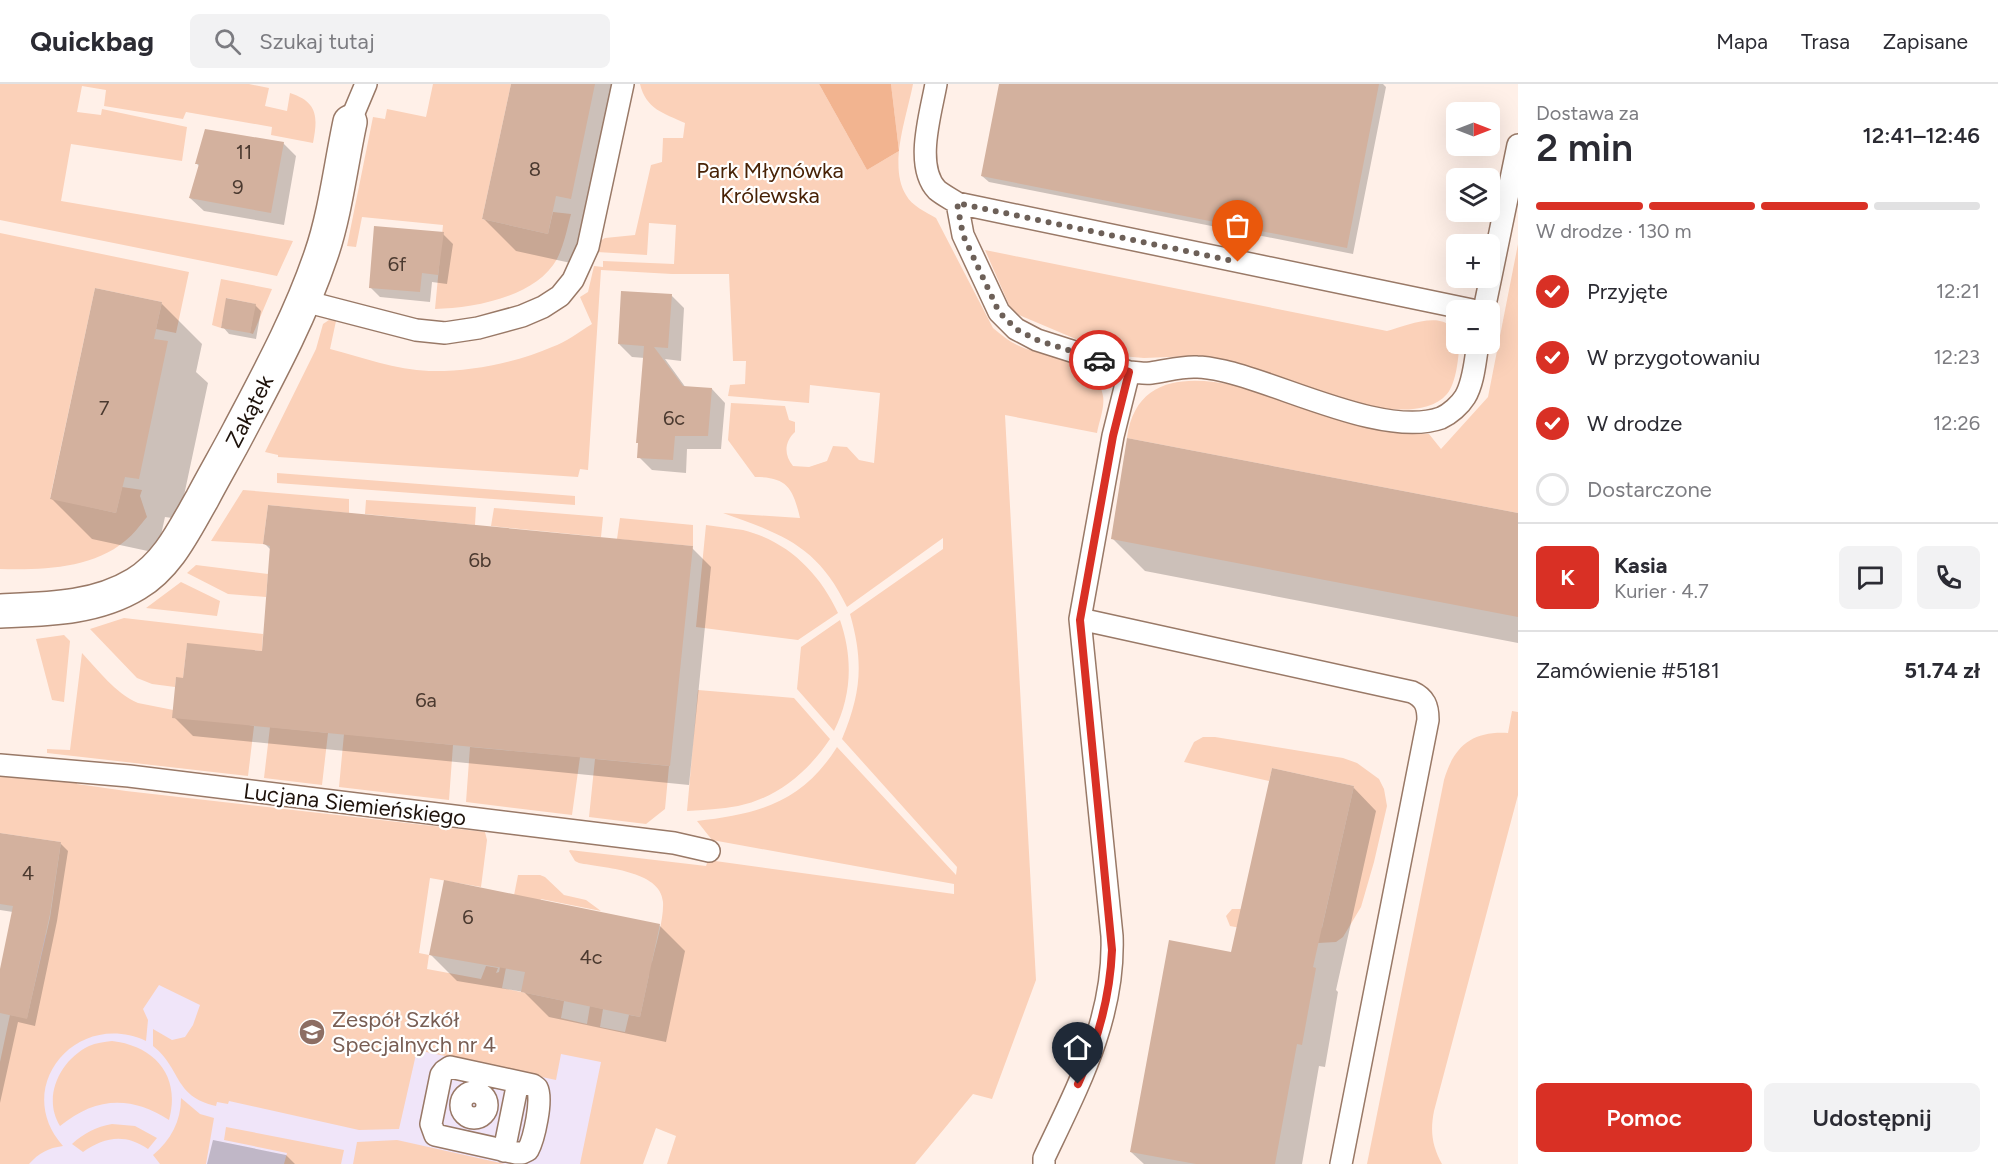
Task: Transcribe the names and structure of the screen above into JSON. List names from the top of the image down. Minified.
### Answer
{"streets":{"street":["Zakątek"],"lane":["Lucjana Siemieńskiego"]},"parks":["Park Młynówka Królewska"],"places":{"school or university":["Zespół Szkół Specjalnych nr 4"]},"house_numbers":["11","8","9","6f","7","6c","6b","6a","4","6","4c"],"north":"right","page":{"header":"Quickbag","search":"Szukaj tutaj","nav":["Mapa","Trasa","Zapisane"],"heading":["2 min","Dostawa za","12:41–12:46"],"panel":["Kasia","Kurier · 4.7","Zamówienie #5181","51.74 zł"],"map_buttons":["+","−"],"bar":"W drodze · 130 m","list":[["Przyjęte","12:21"],["W przygotowaniu","12:23"],["W drodze","12:26"],"Dostarczone"],"round":"K","buttons":["Pomoc","Udostępnij"]}}
